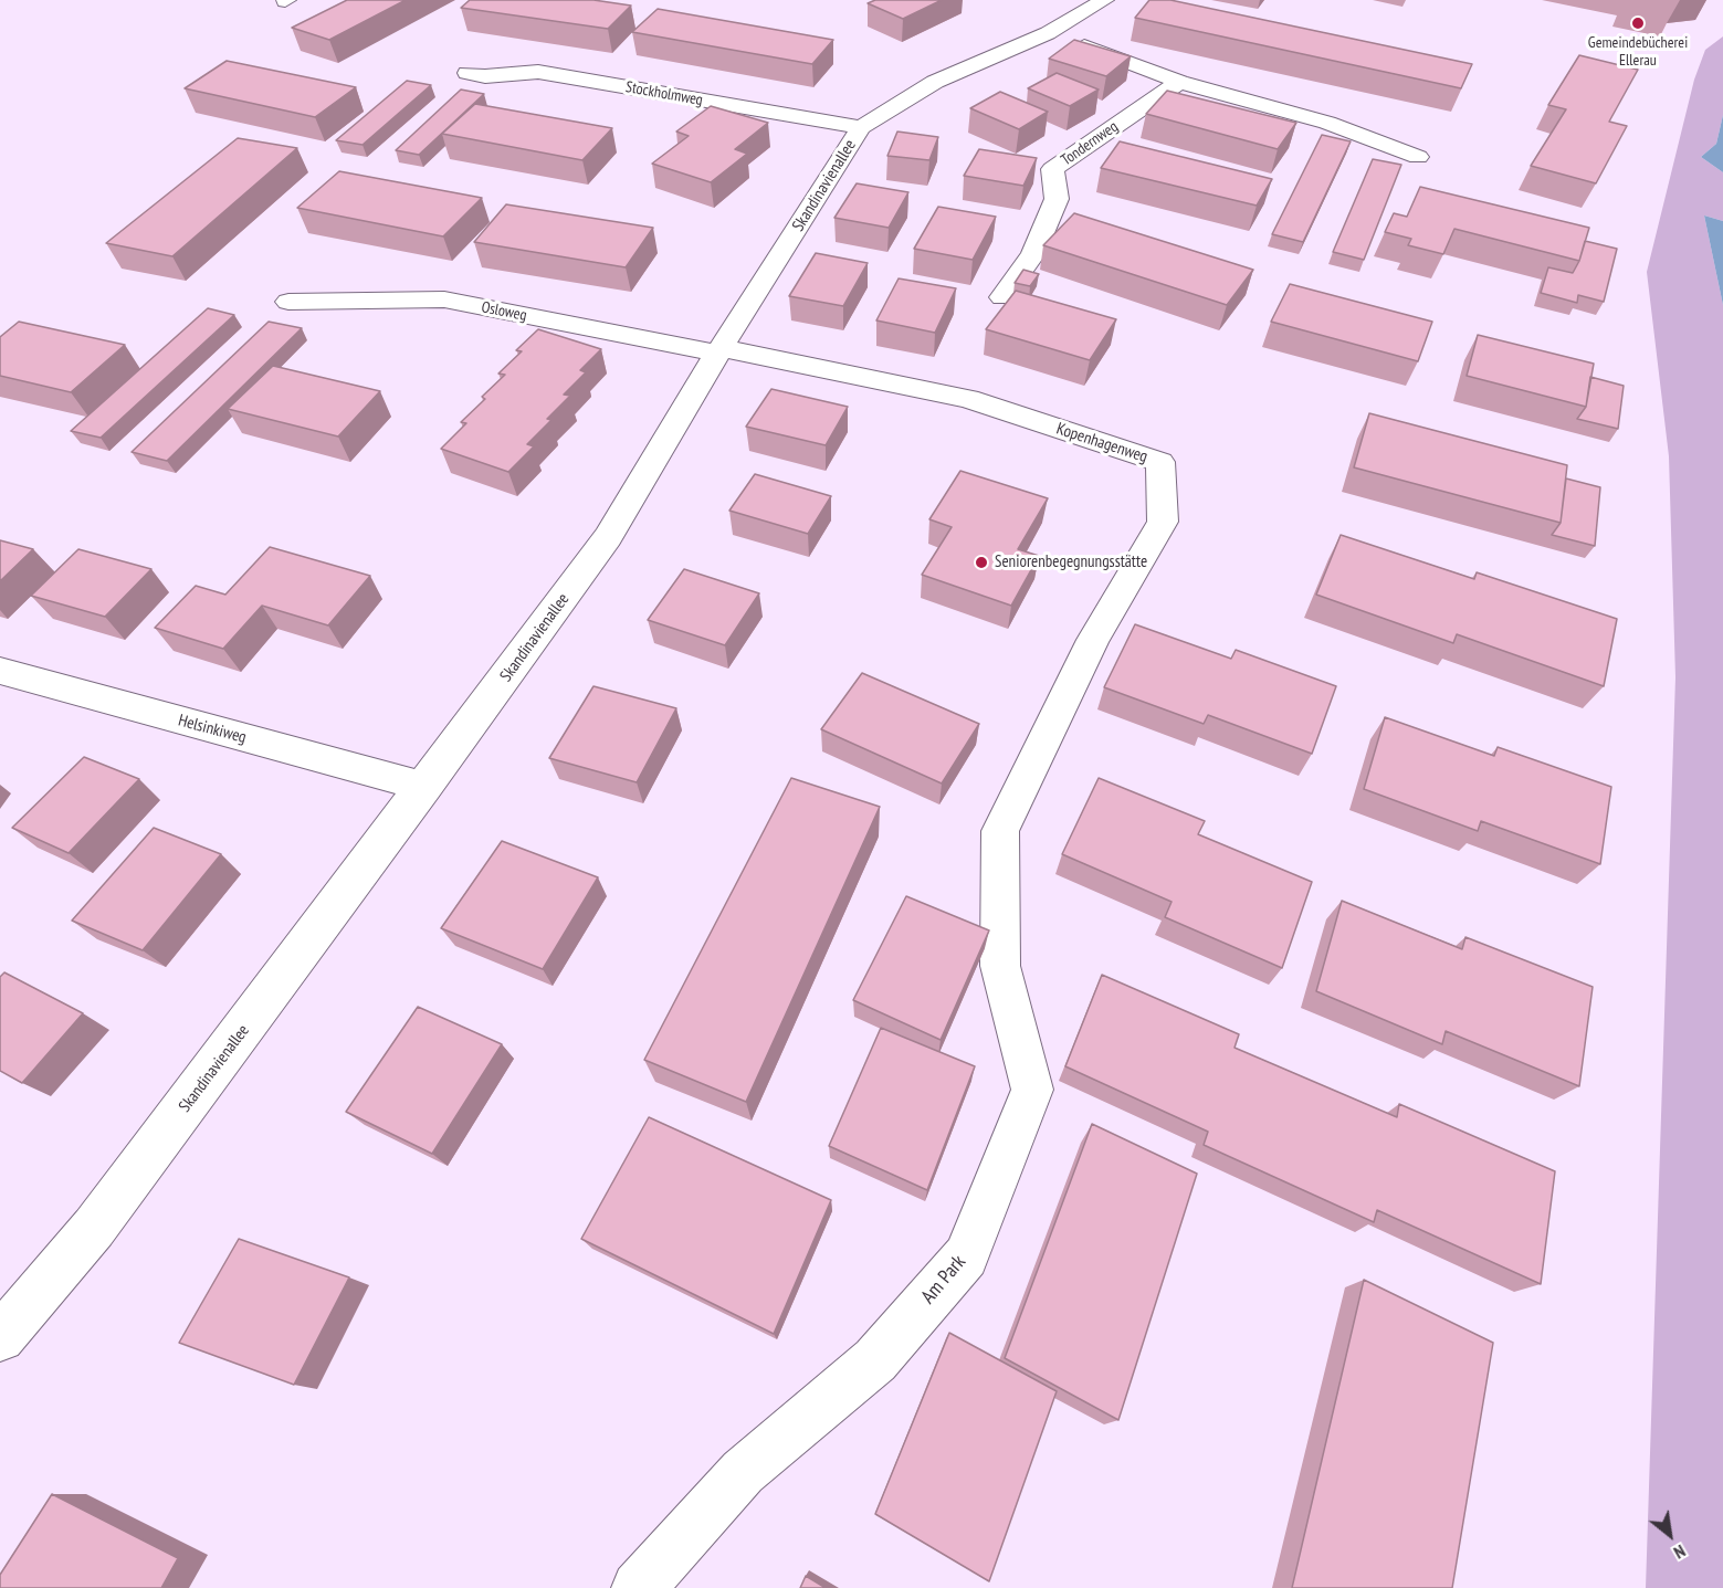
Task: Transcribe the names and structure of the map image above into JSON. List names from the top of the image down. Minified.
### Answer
{"streets":{"street":["Stockholmweg","Tondernweg","Skandinavienallee","Osloweg","Kopenhagenweg","Helsinkiweg","Am Park"]},"crossings":[["Stockholmweg","Skandinavienallee"],["Skandinavienallee","Osloweg"],["Skandinavienallee","Kopenhagenweg"],["Skandinavienallee","Helsinkiweg"],["Osloweg","Kopenhagenweg"],["Kopenhagenweg","Am Park"]],"places":["Gemeindebücherei Ellerau","Seniorenbegegnungsstätte"],"north":"bottom right"}
